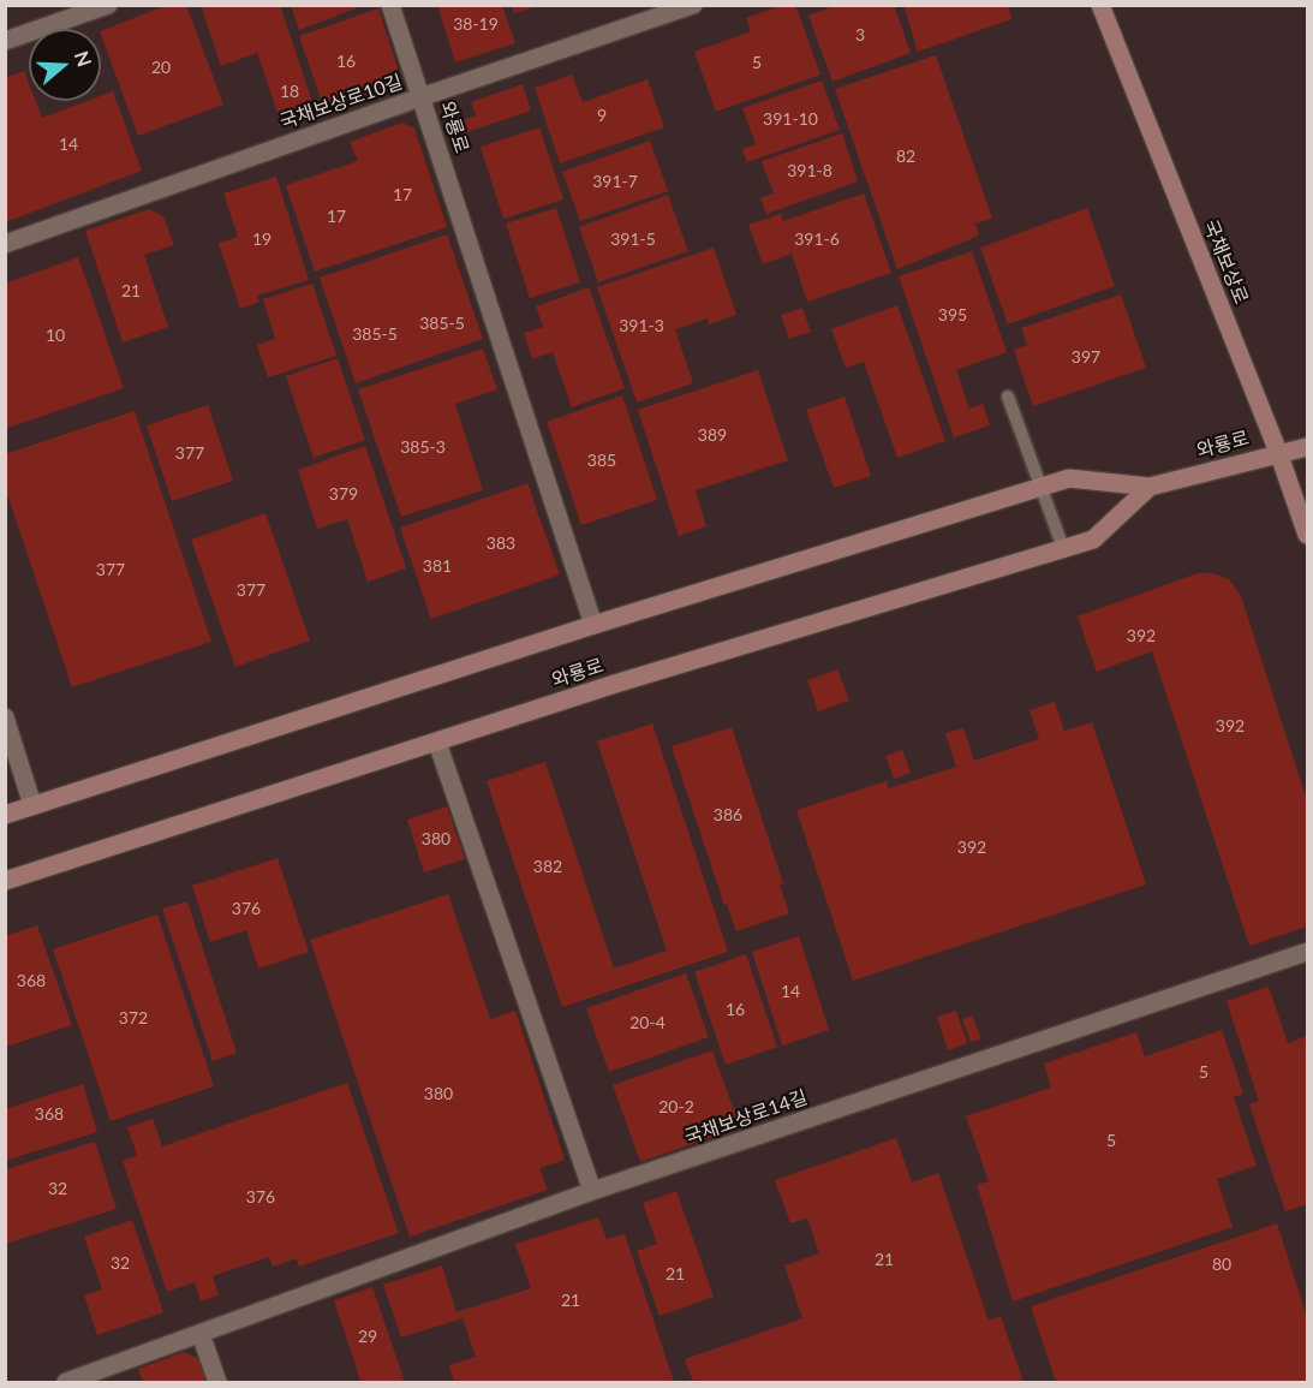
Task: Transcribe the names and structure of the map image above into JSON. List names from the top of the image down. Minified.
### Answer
{"streets":{"main road":["와룡로","국채보상로"],"street":["국채보상로10길","국채보상로14길"]},"crossings":[["국채보상로10길","와룡로"],["와룡로","국채보상로"]],"house_numbers":["38-19","3","16","5","20","18","9","391-10","14","82","391-8","391-7","17","17","19","391-5","391-6","21","395","385-5","391-3","385-5","10","397","389","385-3","377","385","379","383","381","377","377","392","392","386","380","392","382","376","368","14","16","372","20-4","5","380","20-2","368","5","32","376","21","32","80","21","21","29"],"north":"right"}
